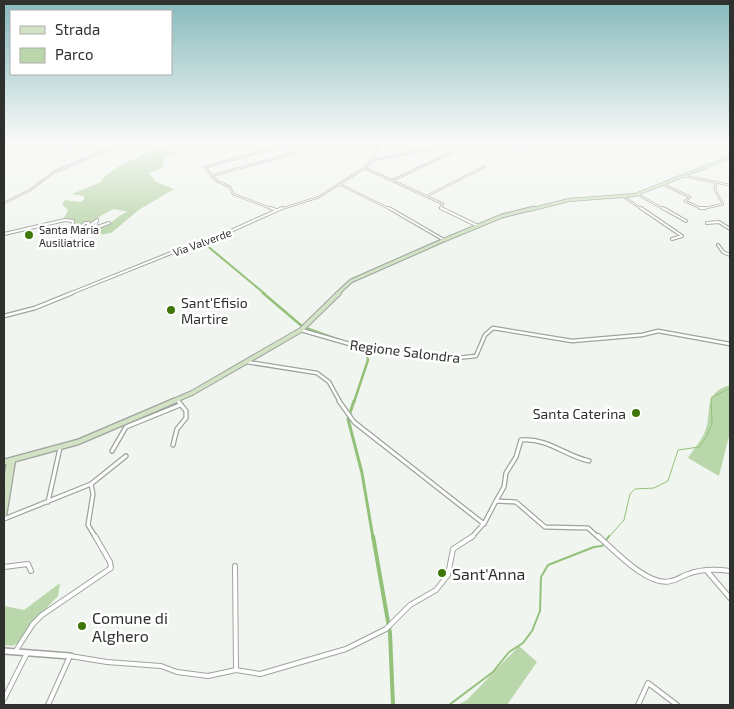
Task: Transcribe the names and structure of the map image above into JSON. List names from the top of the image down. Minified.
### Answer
{"streets":{"street":["Via Valverde","Regione Salondra"]},"places":["Santa Maria Ausiliatrice","Sant'Efisio Martire","Santa Caterina","Sant'Anna","Comune di Alghero"],"legend":["Strada","Parco"]}
